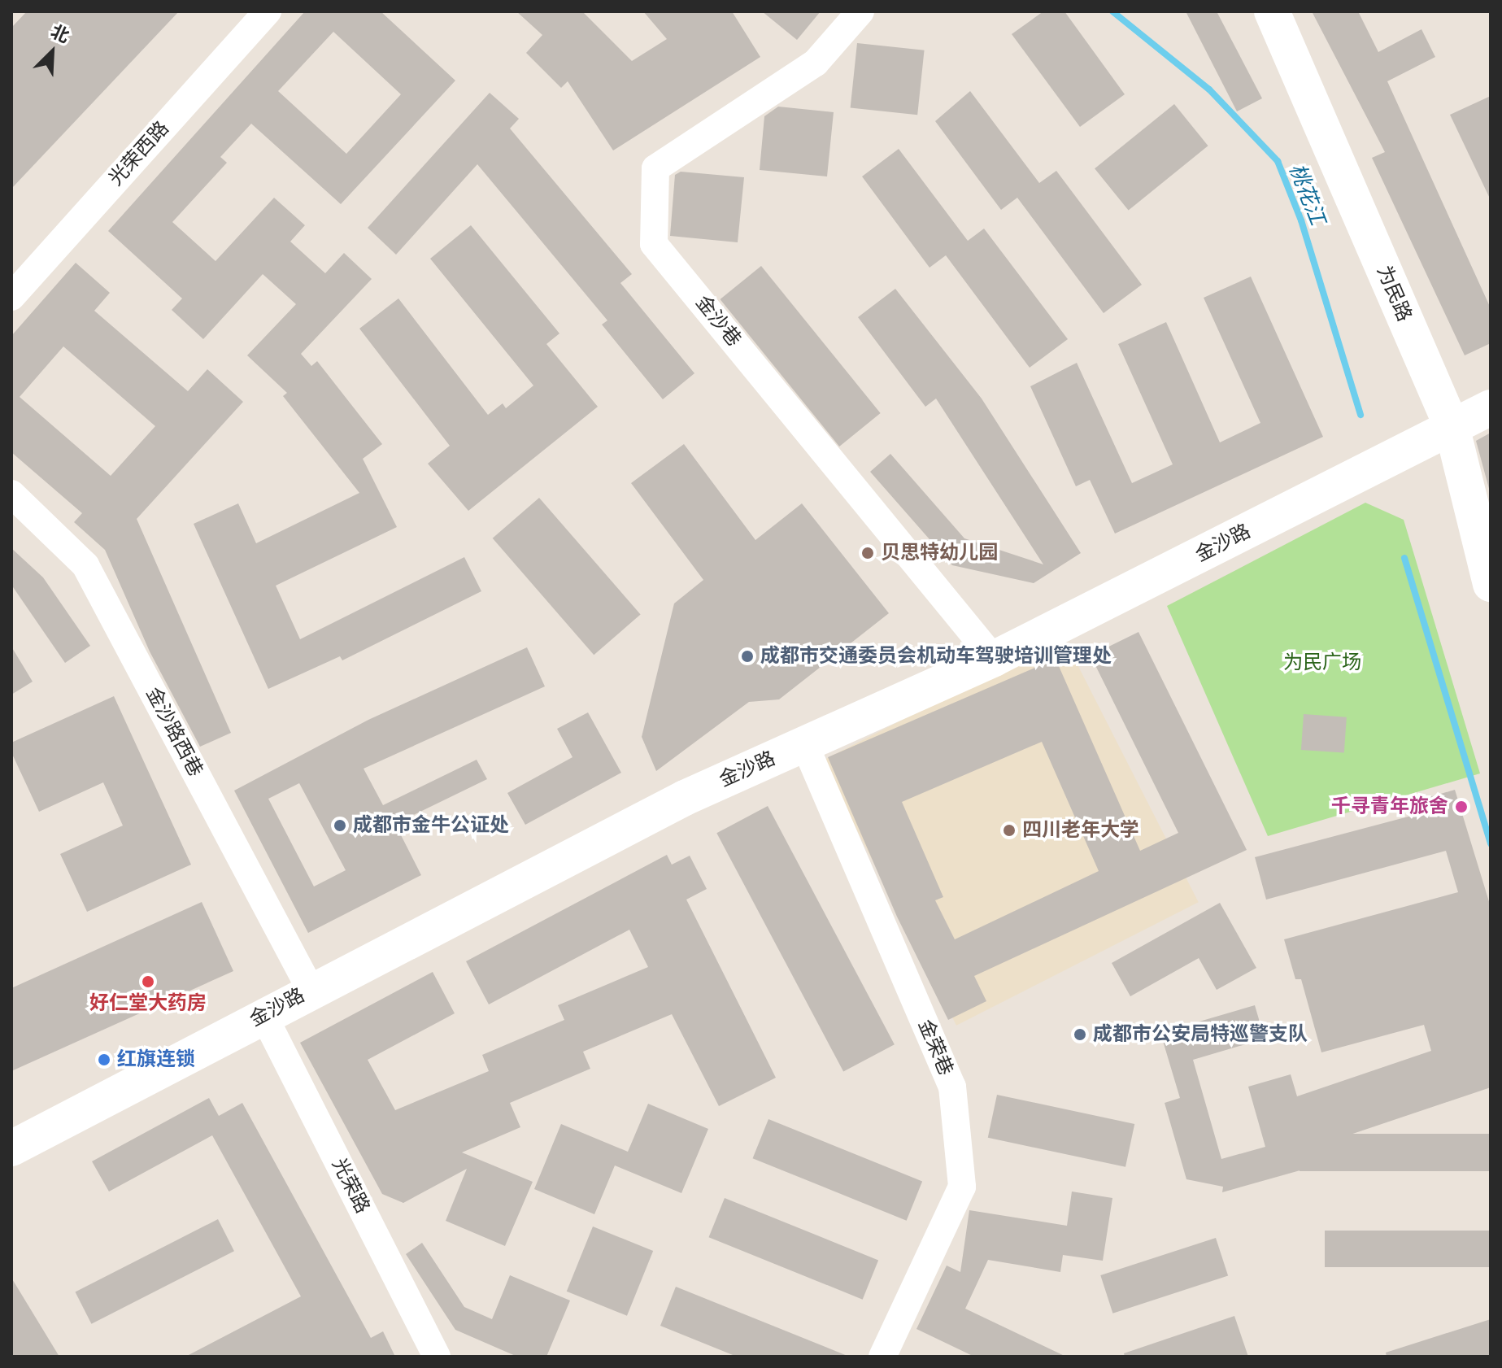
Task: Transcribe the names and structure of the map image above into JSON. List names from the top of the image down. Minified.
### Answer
{"streets":{"street":["光荣西路","为民路","金沙巷","金沙路","金沙路西巷","金荣巷","光荣路"]},"crossings":[["为民路","金沙路"],["金沙巷","金沙路"],["金沙路","金沙路西巷"],["金沙路","金荣巷"],["金沙路","光荣路"]],"water":["桃花江"],"parks":["为民广场"],"places":["贝思特幼儿园","成都市交通委员会机动车驾驶培训管理处","千寻青年旅舍","成都市金牛公证处","四川老年大学","好仁堂大药房","成都市公安局特巡警支队","红旗连锁"],"north":"top right"}
